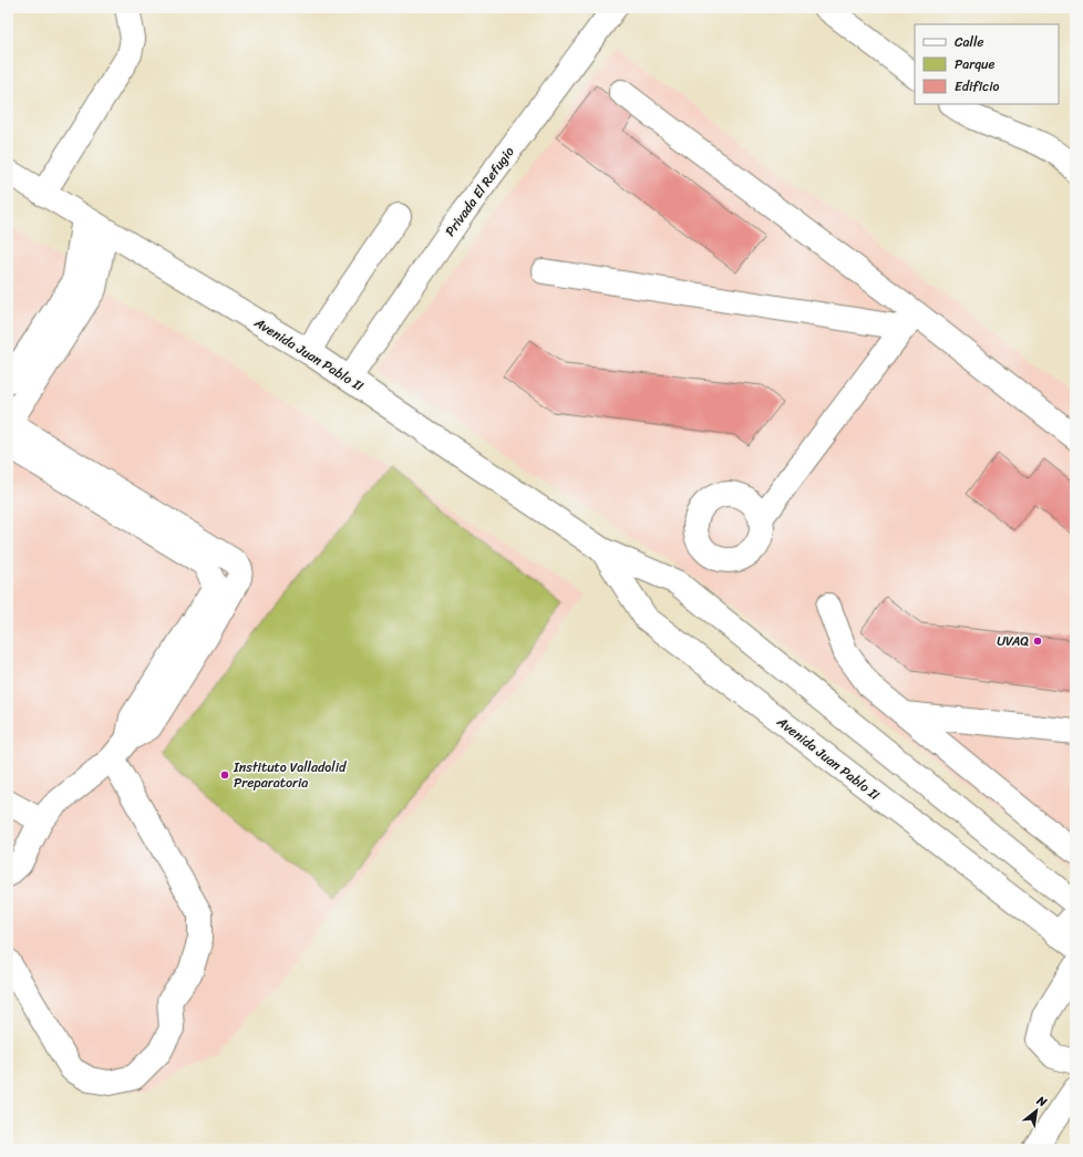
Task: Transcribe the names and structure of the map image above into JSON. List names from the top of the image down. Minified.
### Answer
{"streets":{"main road":["Privada El Refugio","Avenida Juan Pablo II"]},"crossings":[["Privada El Refugio","Avenida Juan Pablo II"]],"places":["UVAQ","Instituto Valladolid Preparatoria"],"legend":["Calle","Parque","Edificio"],"north":"top right"}
